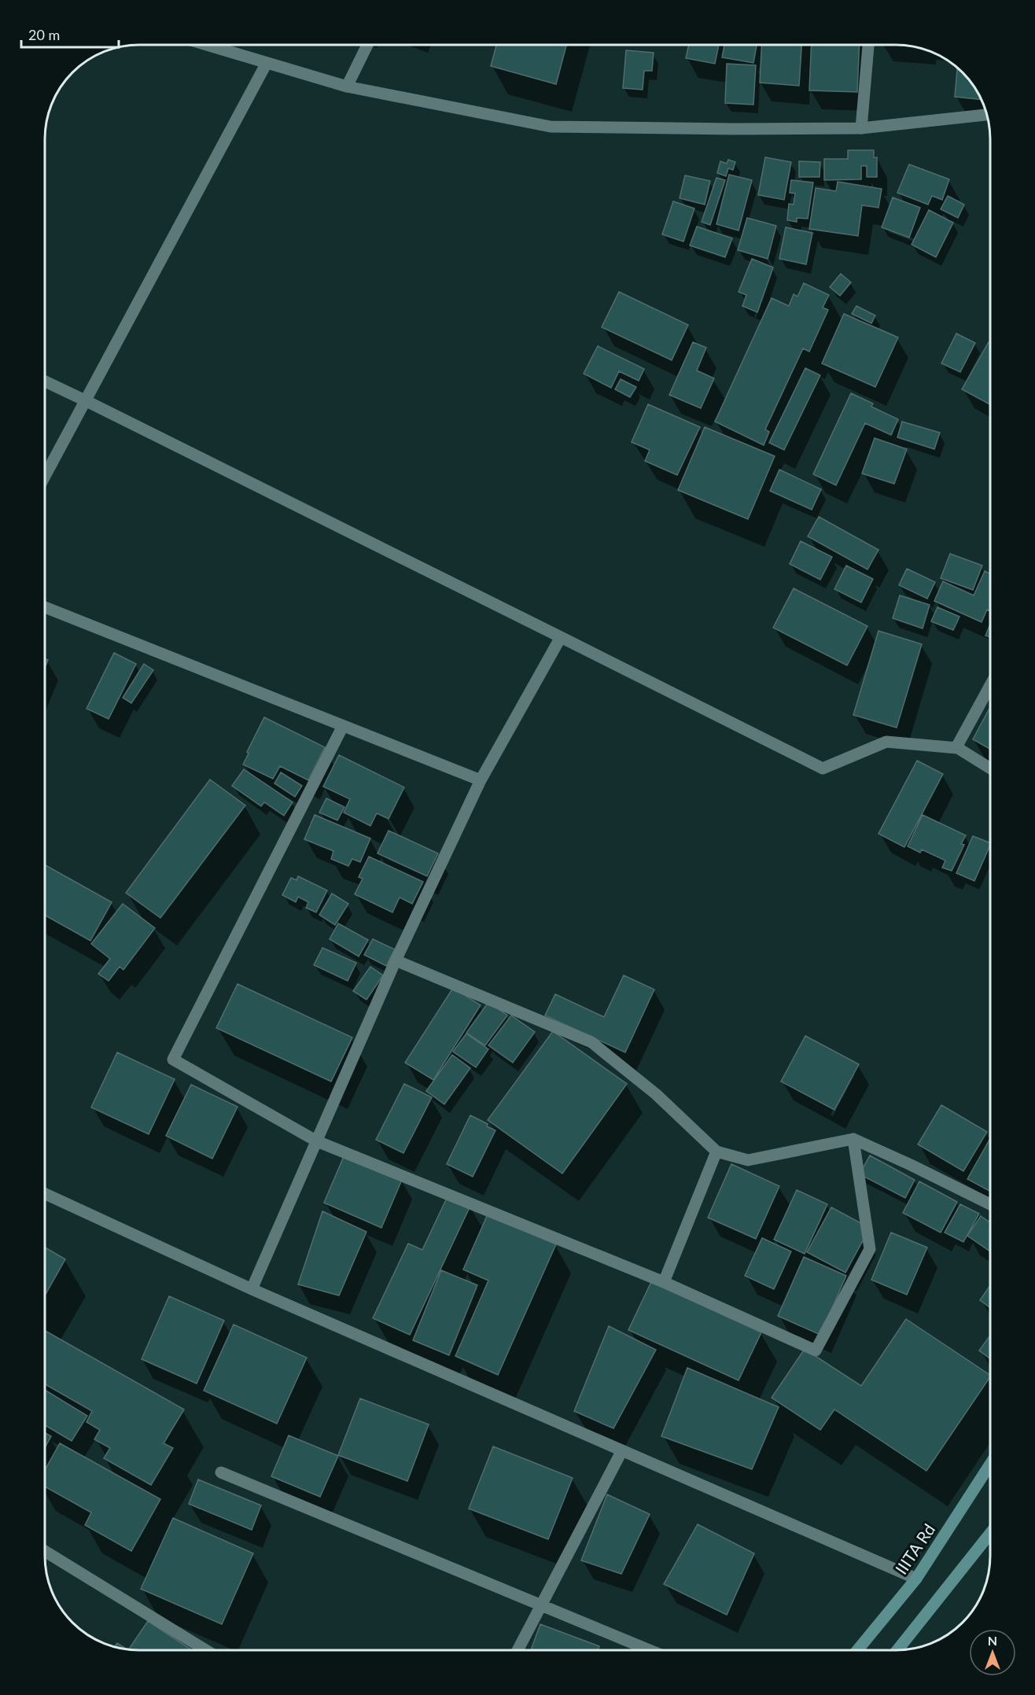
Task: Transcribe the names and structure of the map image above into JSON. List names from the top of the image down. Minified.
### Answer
{"streets":{"main road":["IIITA Rd"]},"scale_bar":"20 m","north":"top"}
